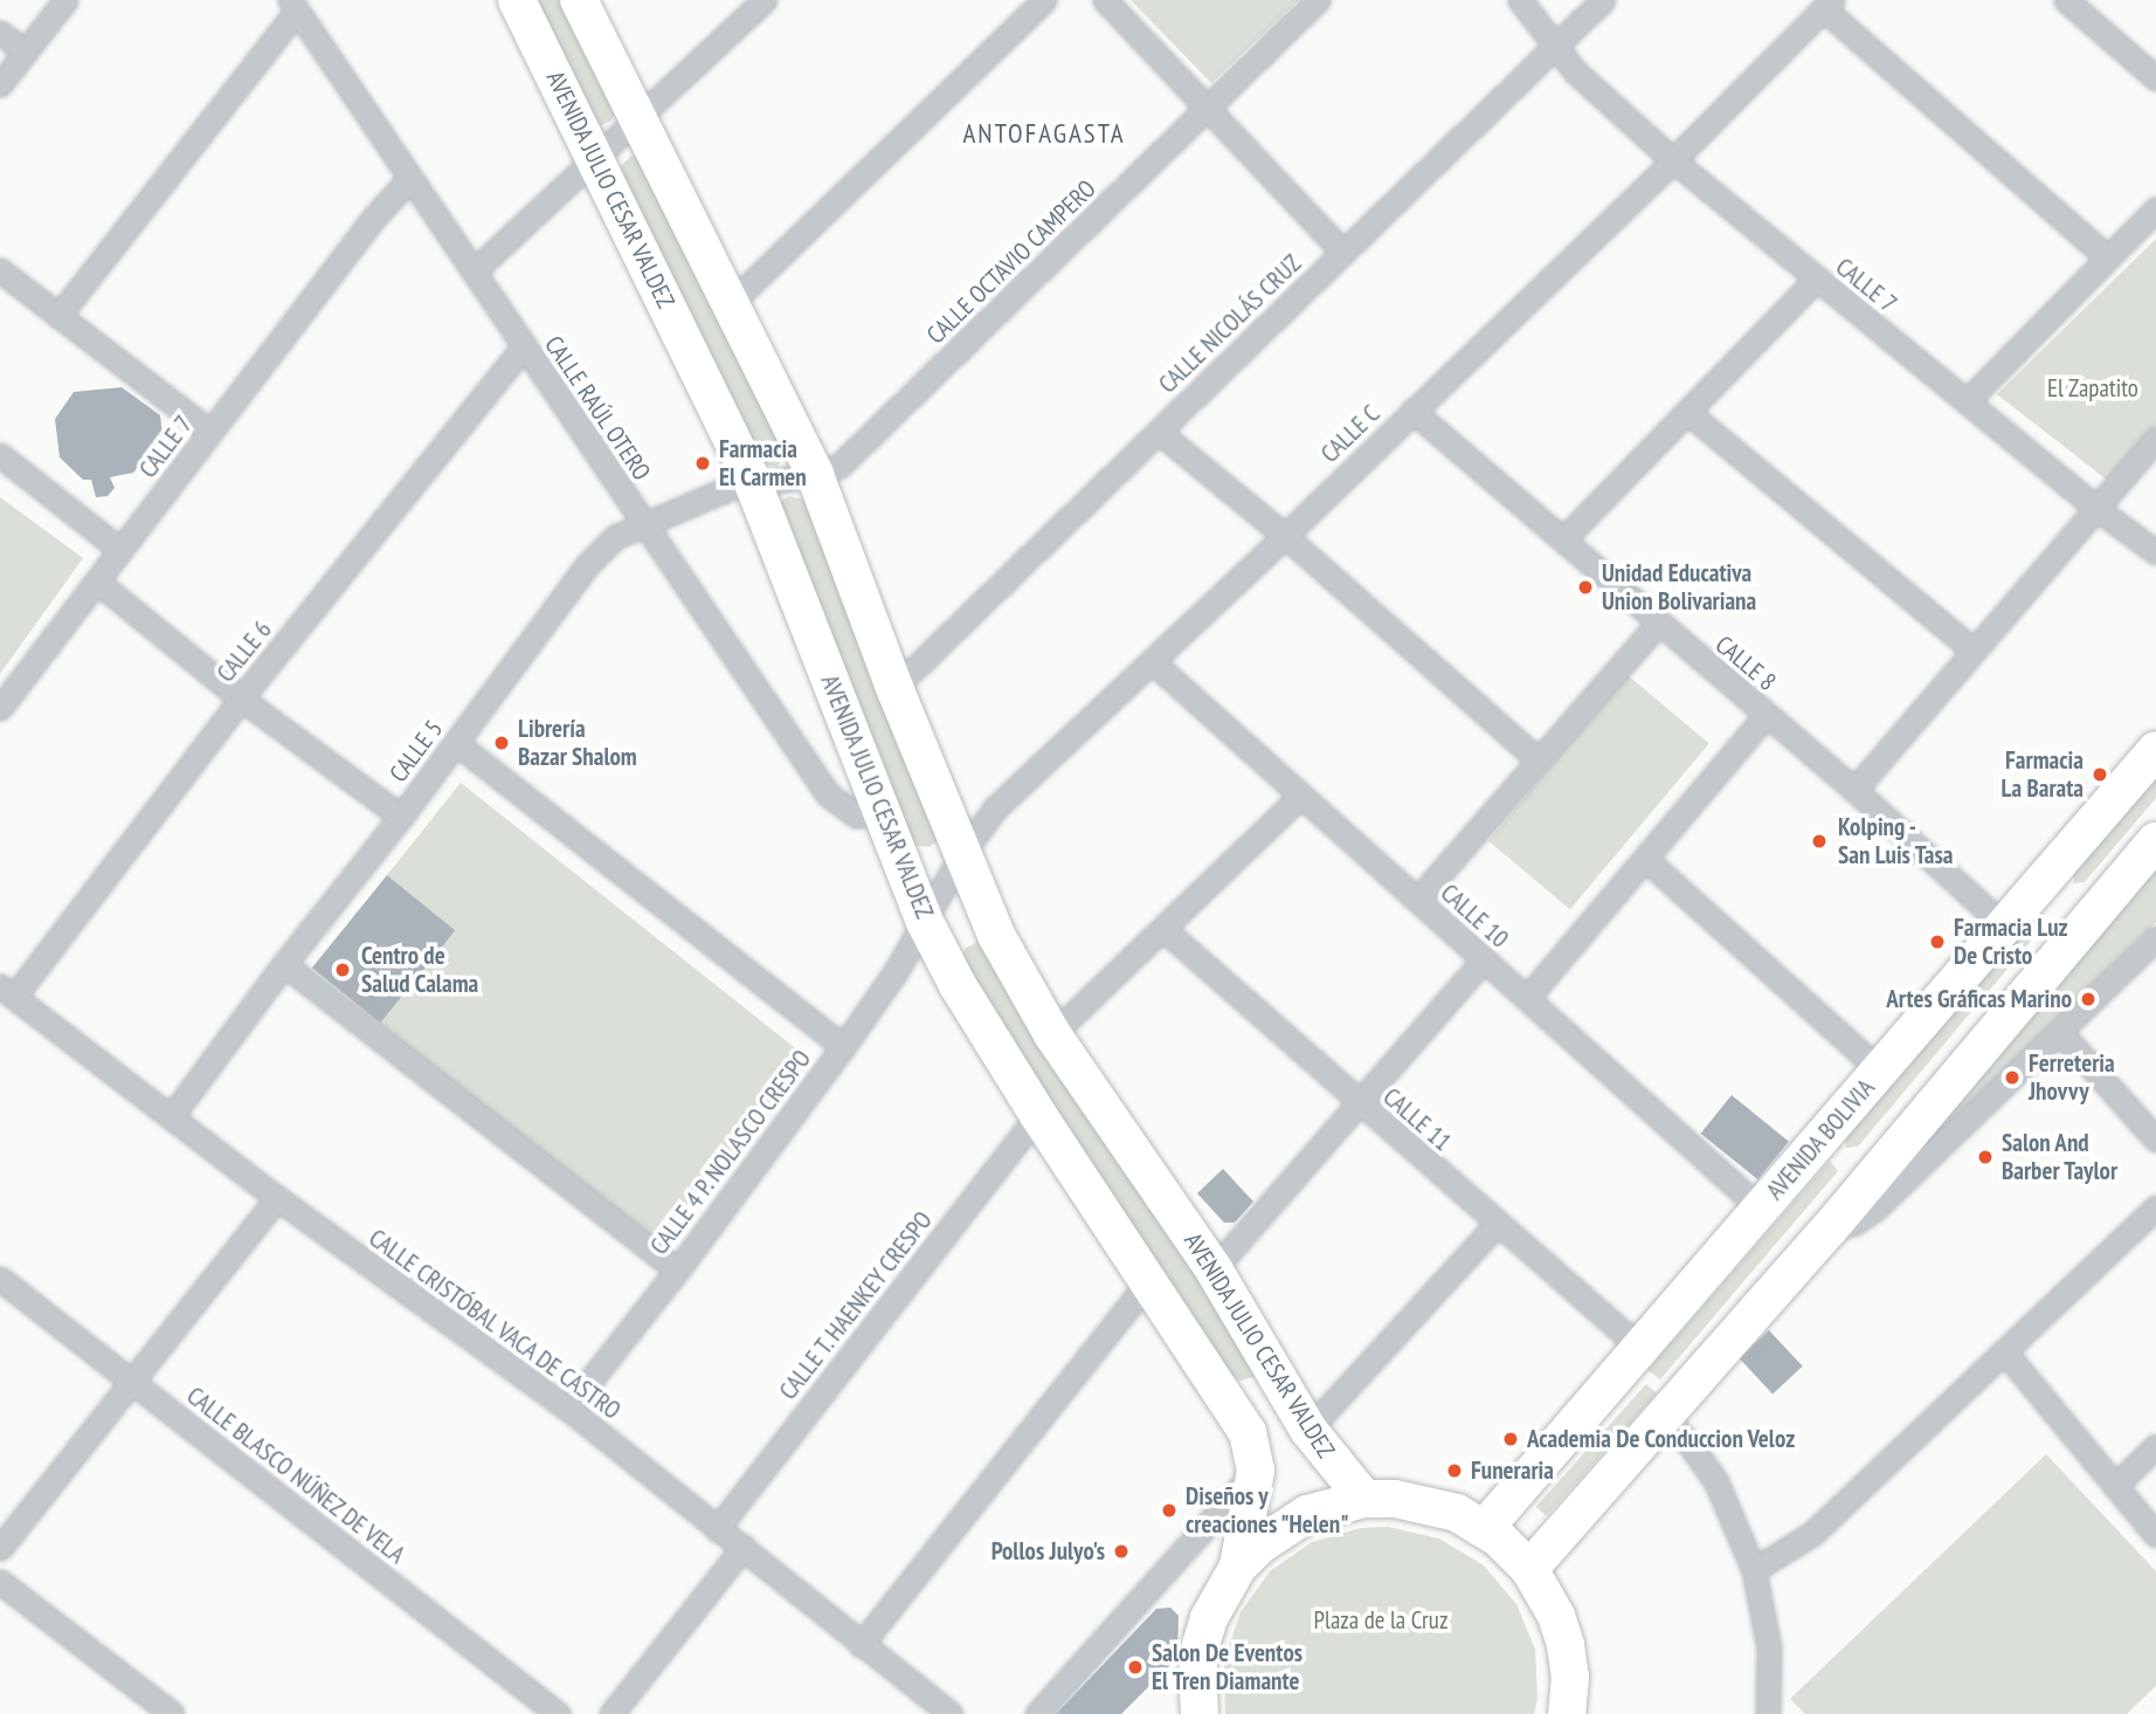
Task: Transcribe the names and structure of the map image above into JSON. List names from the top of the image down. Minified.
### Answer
{"streets":{"main road":["AVENIDA JULIO CESAR VALDEZ","AVENIDA BOLIVIA"],"street":["CALLE OCTAVIO CAMPERO","CALLE 7","CALLE NICOLÁS CRUZ","CALLE RAÚL OTERO","CALLE C","CALLE 6","CALLE 8","CALLE 5","CALLE 10","CALLE 11","CALLE 4 P. NOLASCO CRESPO","CALLE T. HAENKEY CRESPO","CALLE CRISTÓBAL VACA DE CASTRO","CALLE BLASCO NÚÑEZ DE VELA"]},"crossings":[["AVENIDA JULIO CESAR VALDEZ","CALLE OCTAVIO CAMPERO"],["AVENIDA JULIO CESAR VALDEZ","CALLE NICOLÁS CRUZ"],["AVENIDA JULIO CESAR VALDEZ","CALLE RAÚL OTERO"],["AVENIDA JULIO CESAR VALDEZ","CALLE C"],["AVENIDA JULIO CESAR VALDEZ","CALLE 5"],["AVENIDA JULIO CESAR VALDEZ","CALLE 4 P. NOLASCO CRESPO"],["AVENIDA JULIO CESAR VALDEZ","CALLE T. HAENKEY CRESPO"],["CALLE OCTAVIO CAMPERO","CALLE 5"],["CALLE 7","CALLE NICOLÁS CRUZ"],["CALLE 7","CALLE RAÚL OTERO"],["CALLE 7","CALLE C"],["CALLE RAÚL OTERO","CALLE 6"],["CALLE RAÚL OTERO","CALLE 5"],["CALLE C","CALLE 8"],["CALLE C","CALLE 10"],["CALLE C","CALLE 4 P. NOLASCO CRESPO"],["CALLE 6","CALLE CRISTÓBAL VACA DE CASTRO"],["CALLE 8","AVENIDA BOLIVIA"],["CALLE 5","CALLE CRISTÓBAL VACA DE CASTRO"],["CALLE 10","AVENIDA BOLIVIA"],["CALLE 11","AVENIDA BOLIVIA"],["CALLE 4 P. NOLASCO CRESPO","CALLE CRISTÓBAL VACA DE CASTRO"],["CALLE T. HAENKEY CRESPO","CALLE CRISTÓBAL VACA DE CASTRO"]],"districts":["ANTOFAGASTA"],"parks":["El Zapatito","Plaza de la Cruz"],"places":["Farmacia El Carmen","Unidad Educativa Union Bolivariana","Librería Bazar Shalom","Farmacia La Barata","Kolping - San Luis Tasa","Farmacia Luz De Cristo","Centro de Salud Calama","Artes Gráficas Marino","Ferreteria Jhovvy","Salon And Barber Taylor","Academia De Conduccion Veloz","Funeraria","Diseños y creaciones \"Helen\"","Pollos Julyo's","Salon De Eventos El Tren Diamante"]}
